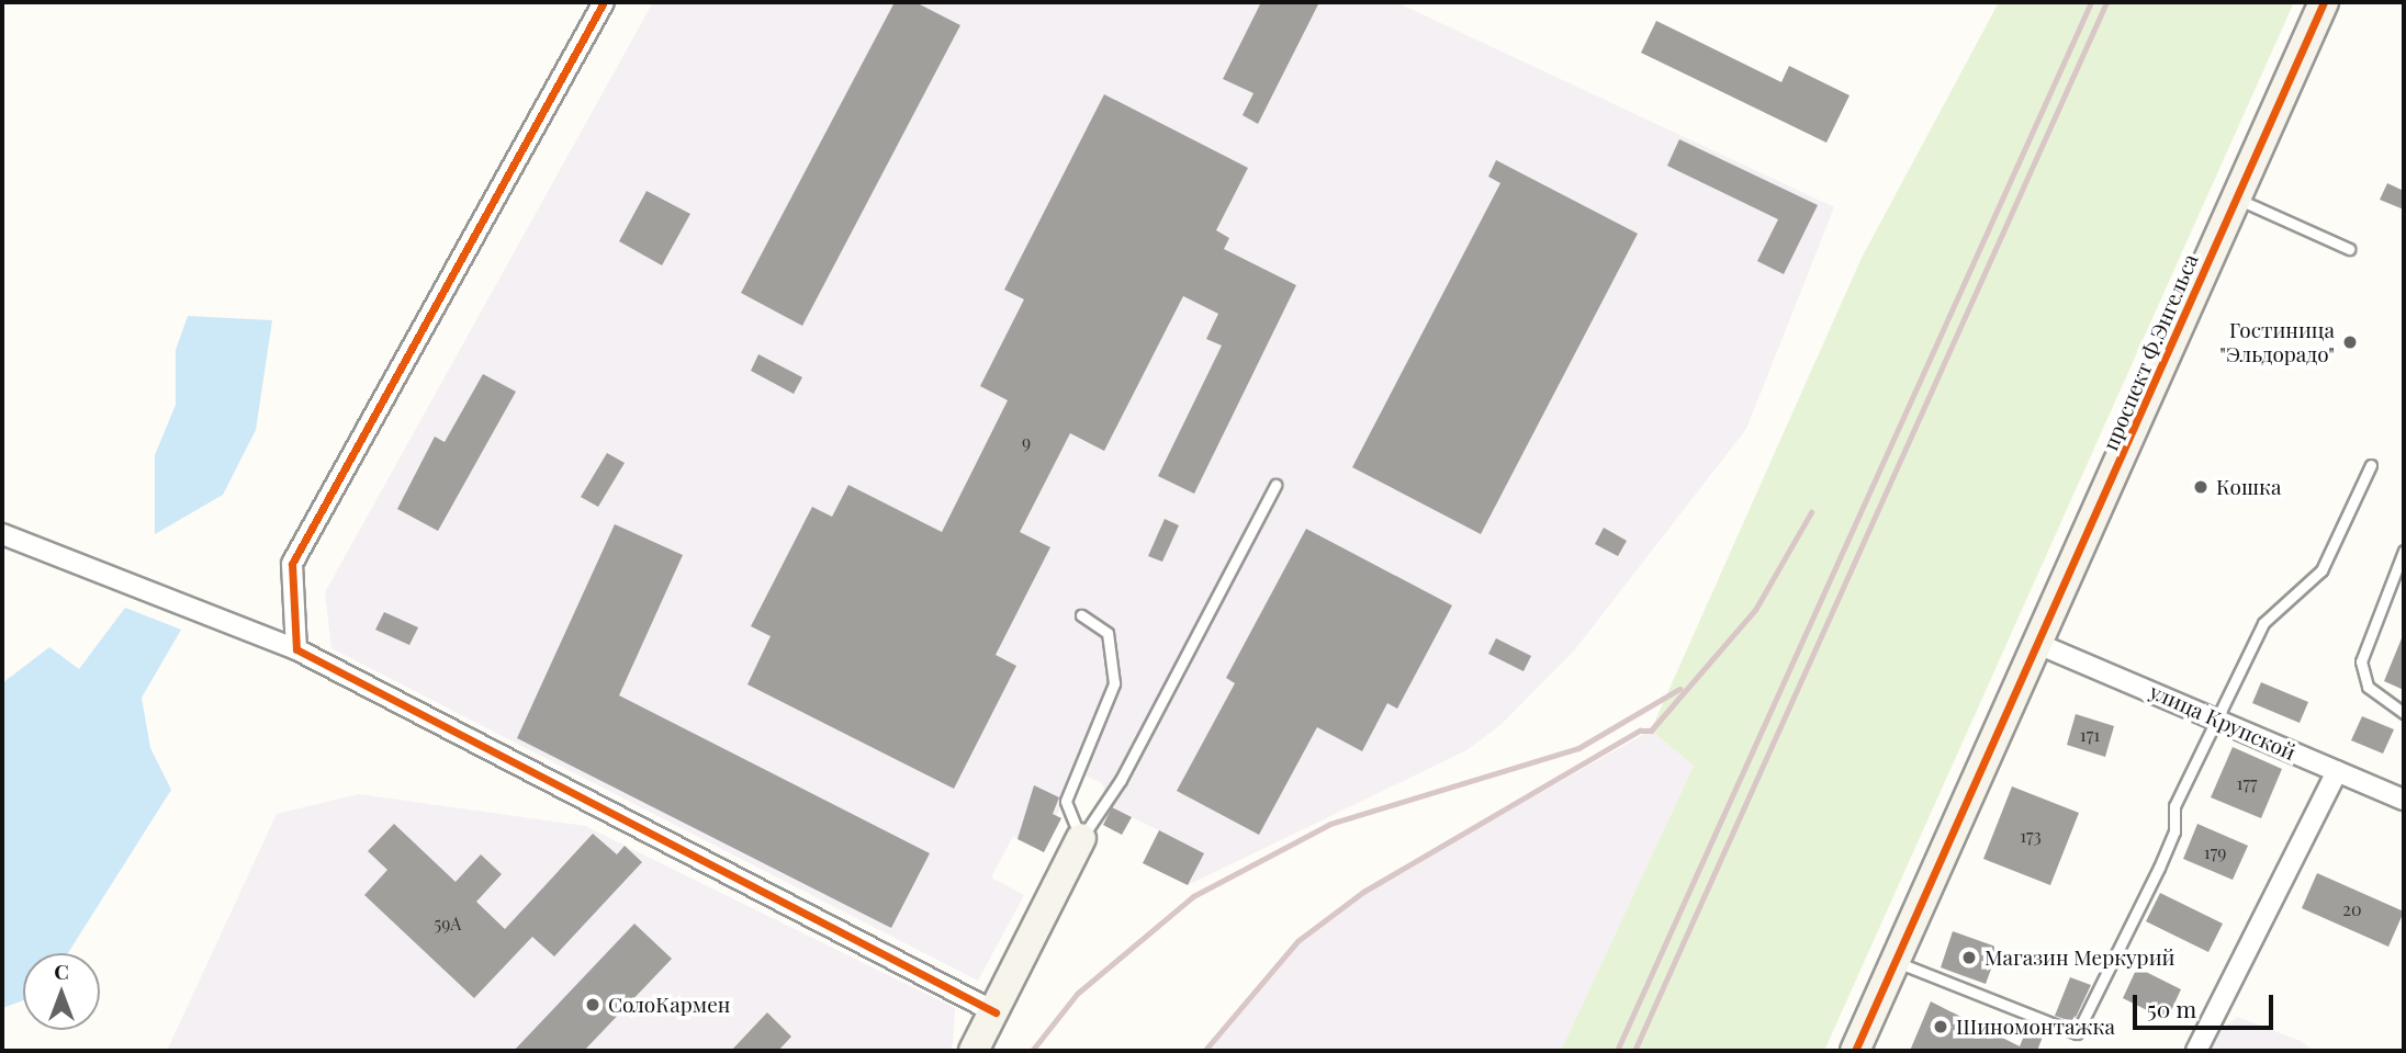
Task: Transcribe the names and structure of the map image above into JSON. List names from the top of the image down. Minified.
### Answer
{"streets":{"street":["проспект Ф.Энгельса","улица Крупской"]},"crossings":[["проспект Ф.Энгельса","улица Крупской"]],"places":["Гостиница \"Эльдорадо\"","Кошка","Магазин Меркурий","СолоКармен","Шиномонтажка"],"house_numbers":["9","171","177","173","179","20","59А"],"scale_bar":"50 m","north":"top"}
